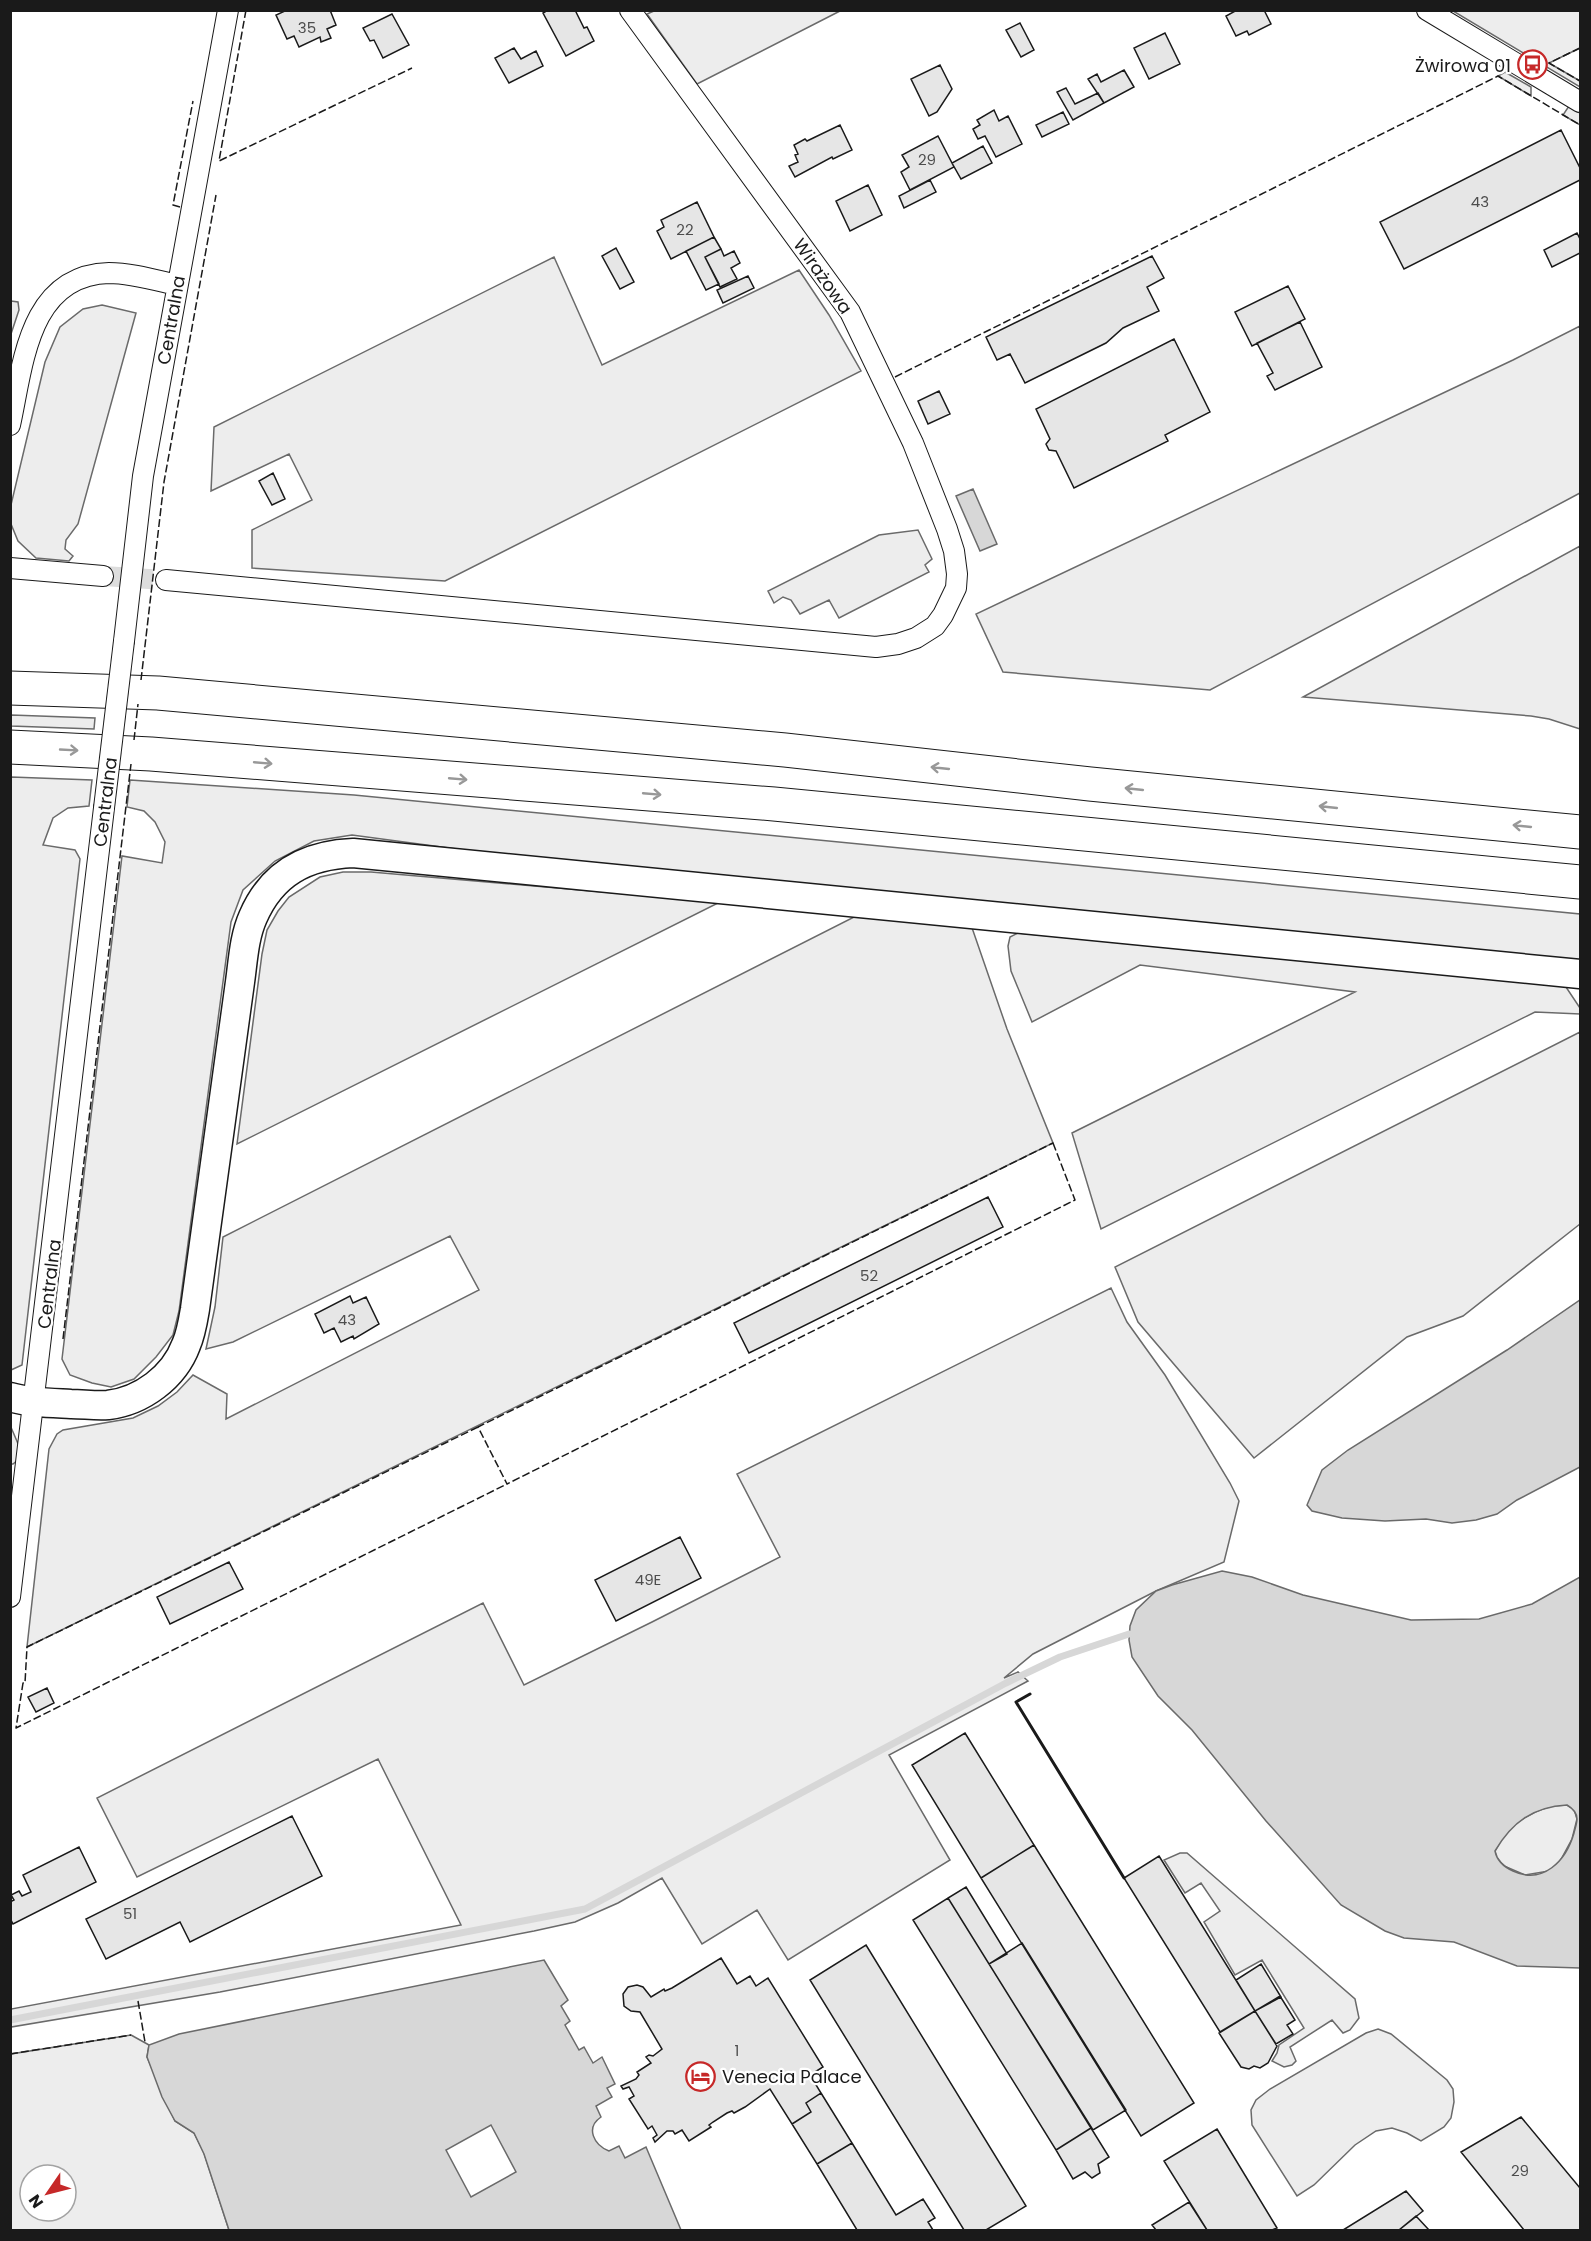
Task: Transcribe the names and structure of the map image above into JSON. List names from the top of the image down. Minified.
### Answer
{"streets":{"street":["Wirażowa","Centralna"]},"places":{"bus stop":["Żwirowa 01"],"hotel":["Venecia Palace"]},"house_numbers":["35","29","43","22","52","43","49E","51","1","29"],"north":"bottom left"}
